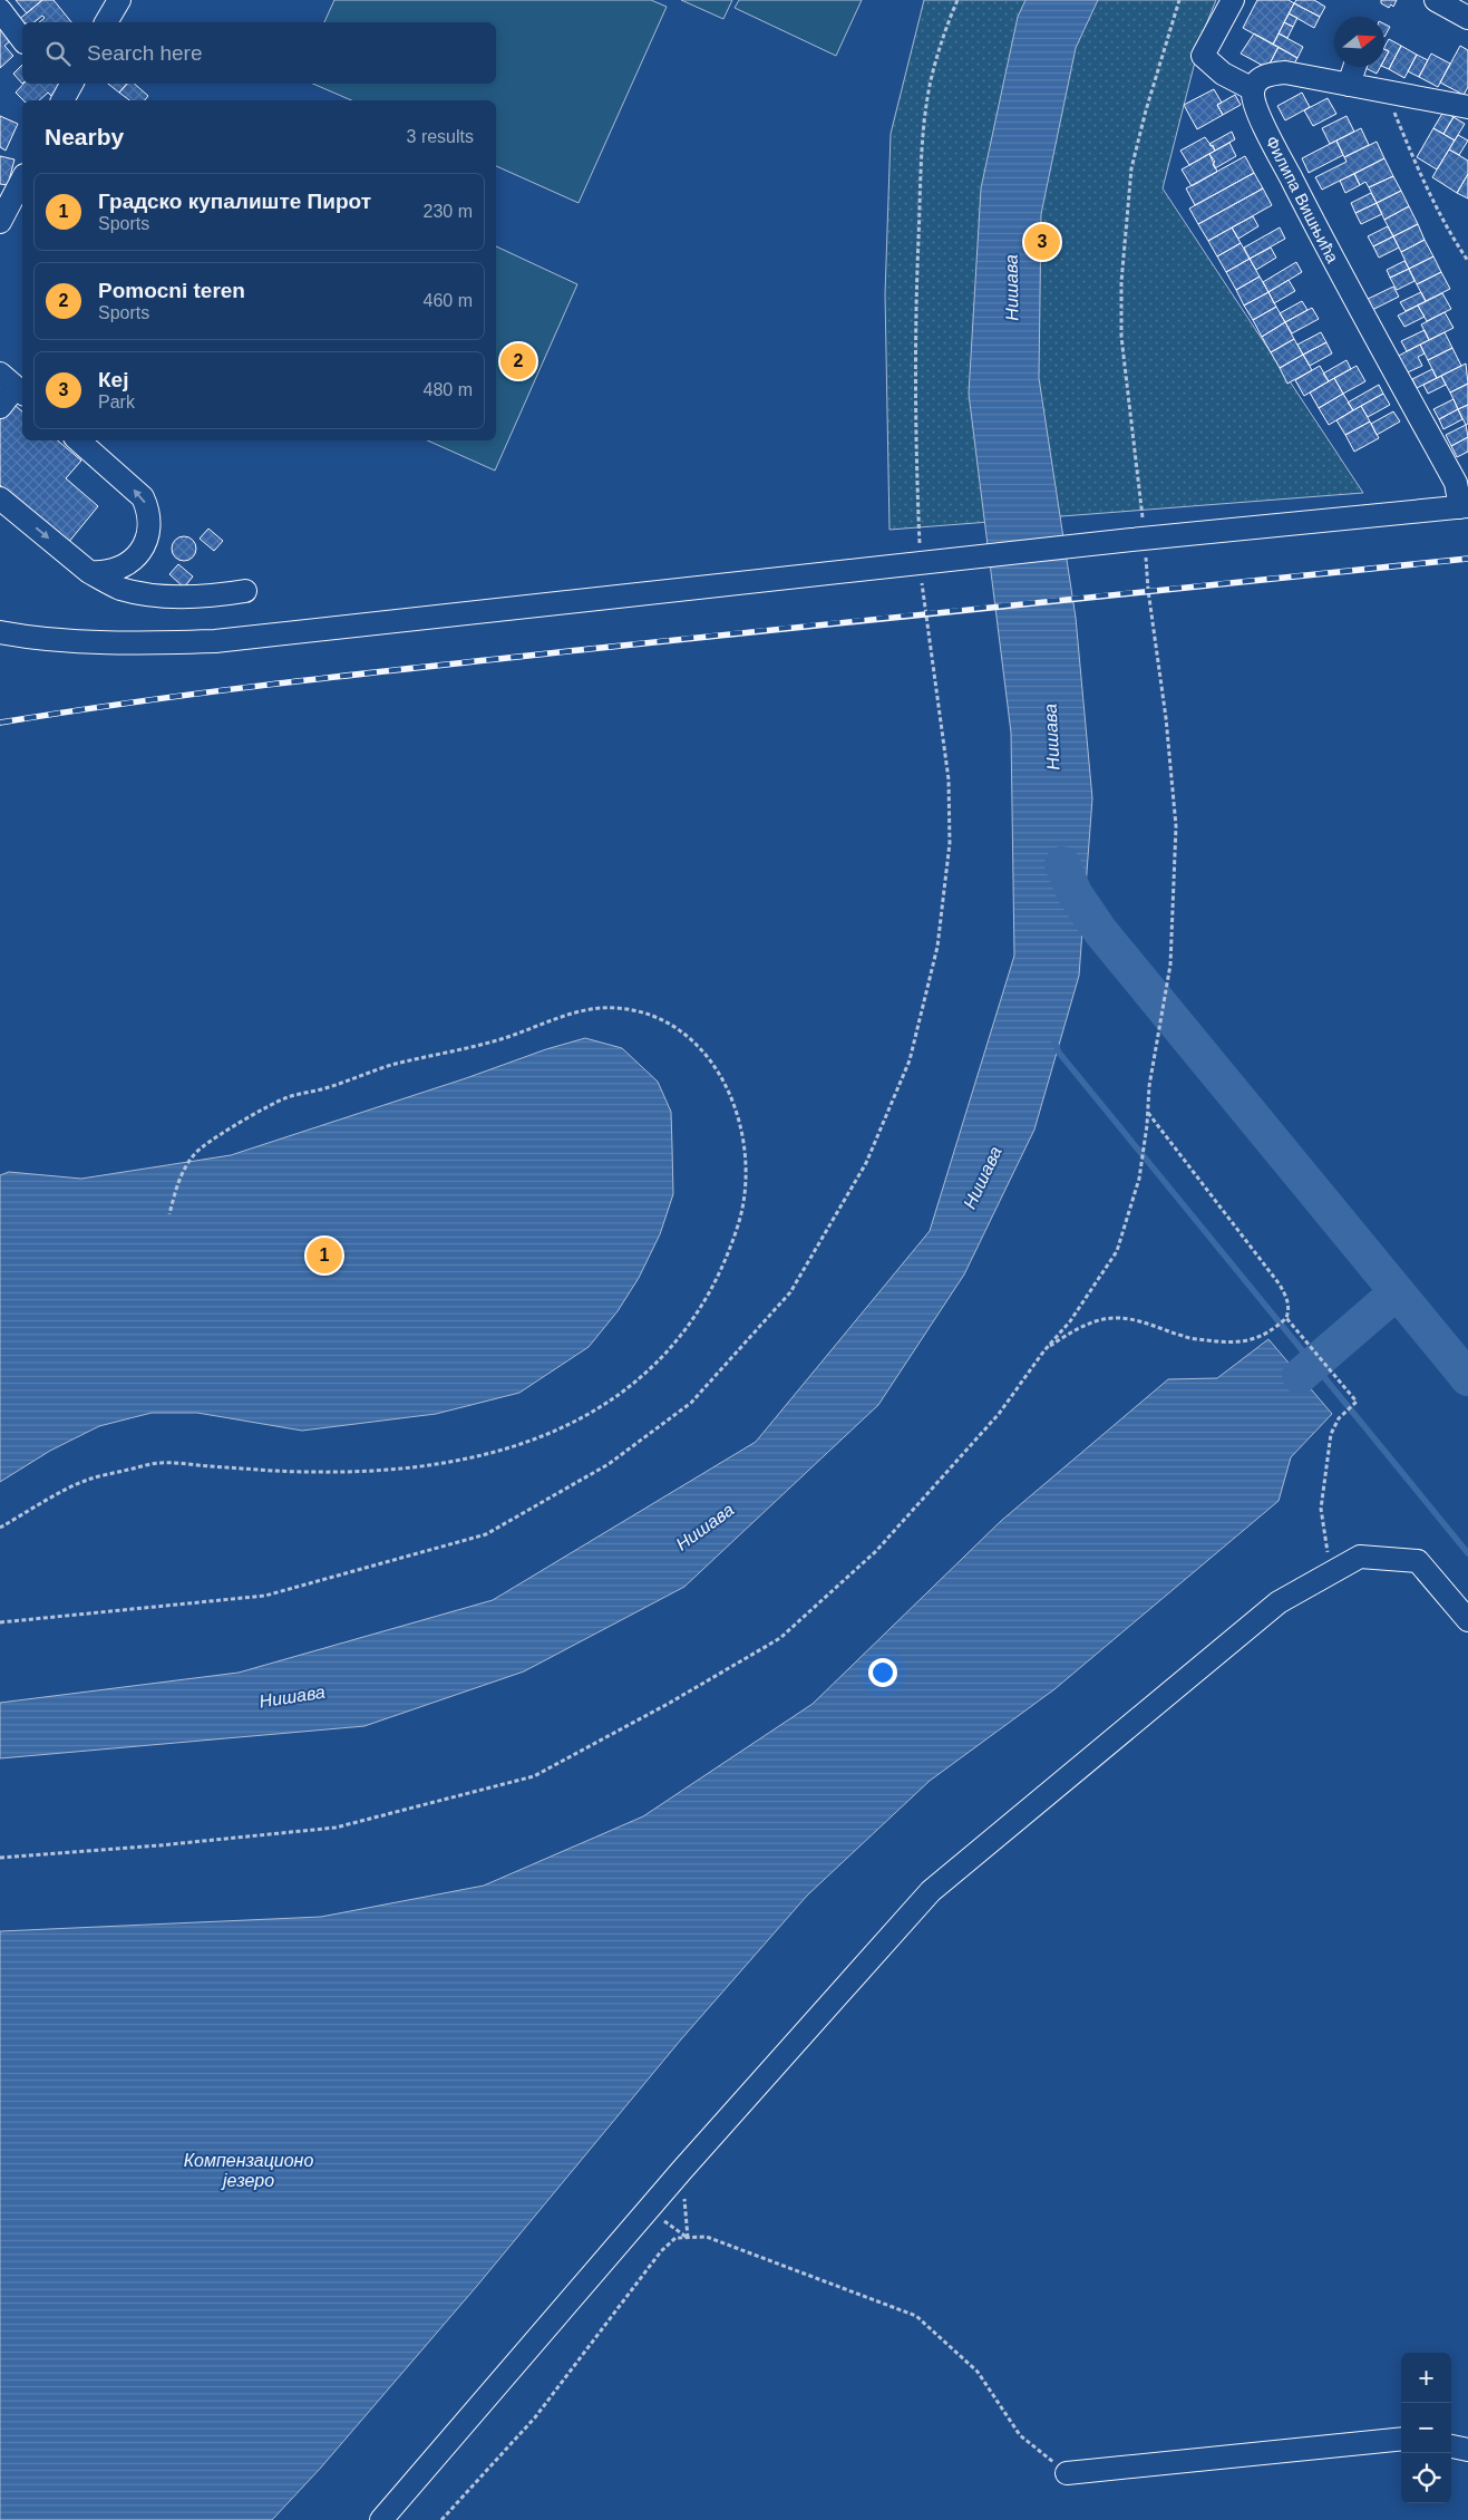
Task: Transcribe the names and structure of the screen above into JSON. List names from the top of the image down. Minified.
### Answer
{"streets":{"street":["Филипа Вишњића"]},"water":["Нишава","Компензационо језеро"],"north":"right","page":{"search":"Search here","heading":["Nearby","3 results"],"list":[{"mark":"1","name":"Градско купалиште Пирот","note":"Sports","value":"230 m"},{"mark":"2","name":"Pomocni teren","note":"Sports","value":"460 m"},{"mark":"3","name":"Кеј","note":"Park","value":"480 m"}],"pins":["3","2","1"],"map_buttons":["+","−"]}}
